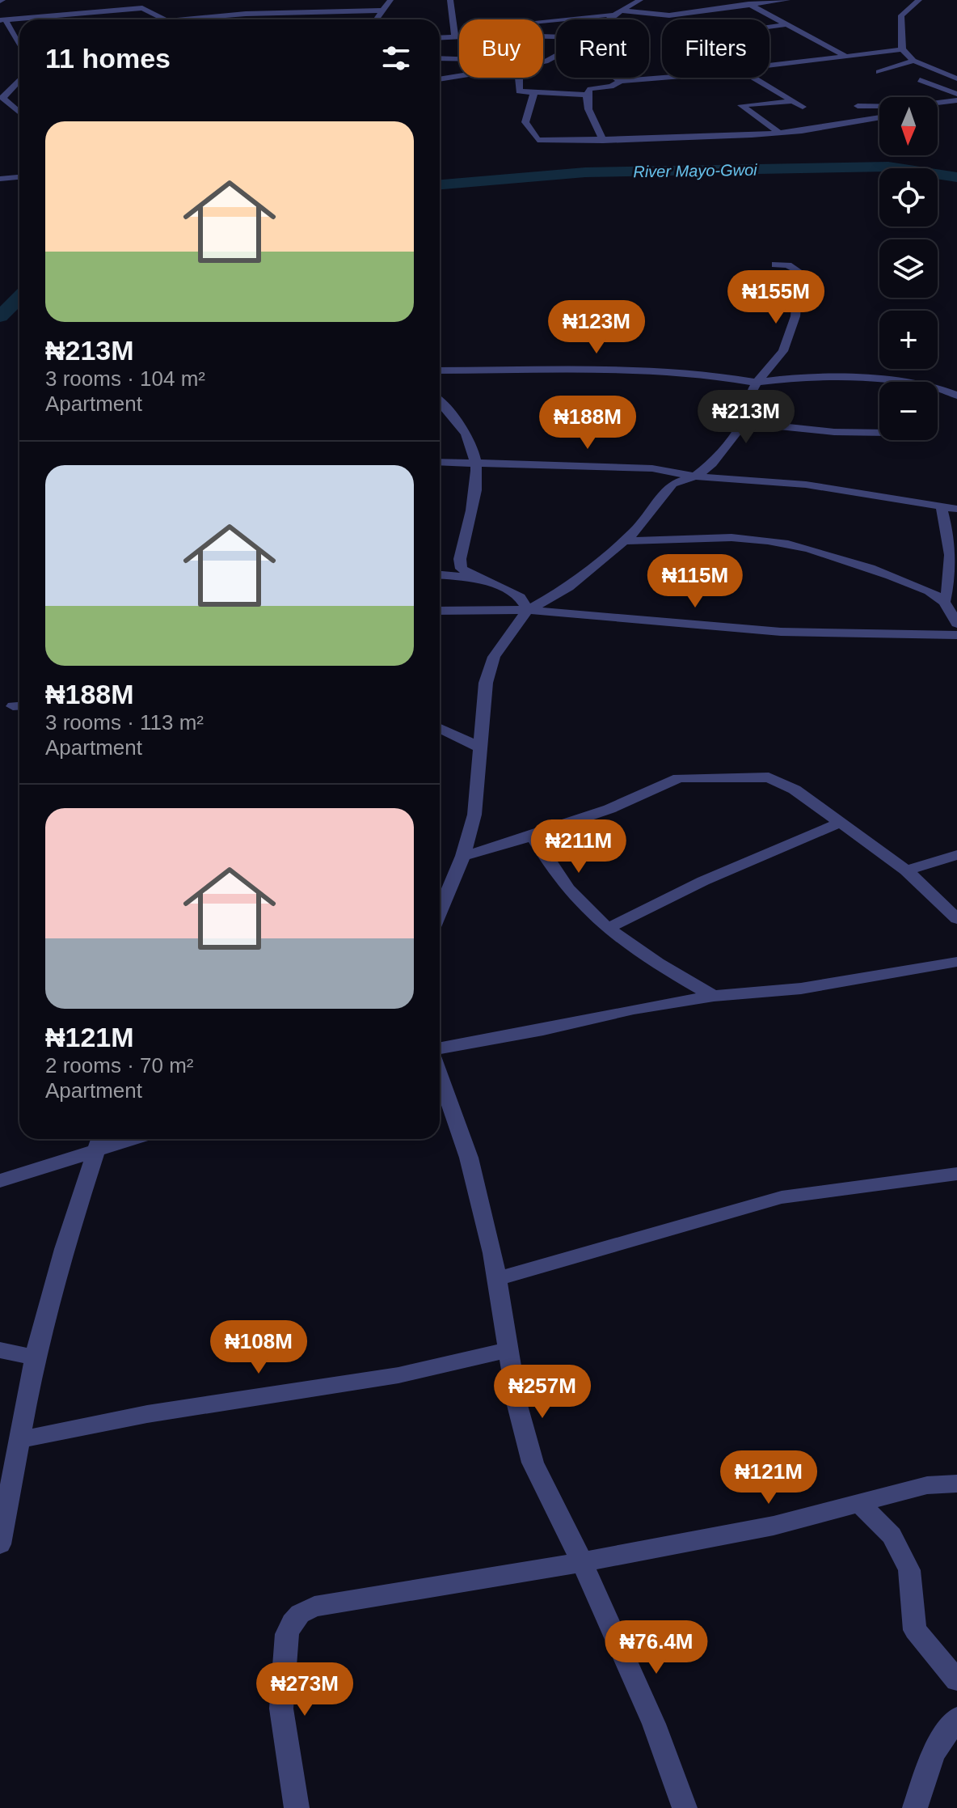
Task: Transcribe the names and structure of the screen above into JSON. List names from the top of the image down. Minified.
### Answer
{"water":["River Mayo-Gwoi"],"north":"bottom","page":{"chip":["Buy","Rent","Filters"],"heading":"11 homes","map_buttons":["+","−"],"list":[{"name":"₦213M","note":"3 rooms · 104 m² · Apartment"},{"name":"₦188M","note":"3 rooms · 113 m² · Apartment"},{"name":"₦121M","note":"2 rooms · 70 m² · Apartment"}],"price":["₦155M","₦123M","₦213M","₦188M","₦115M","₦211M","₦108M","₦257M","₦121M","₦76.4M","₦273M"]}}
